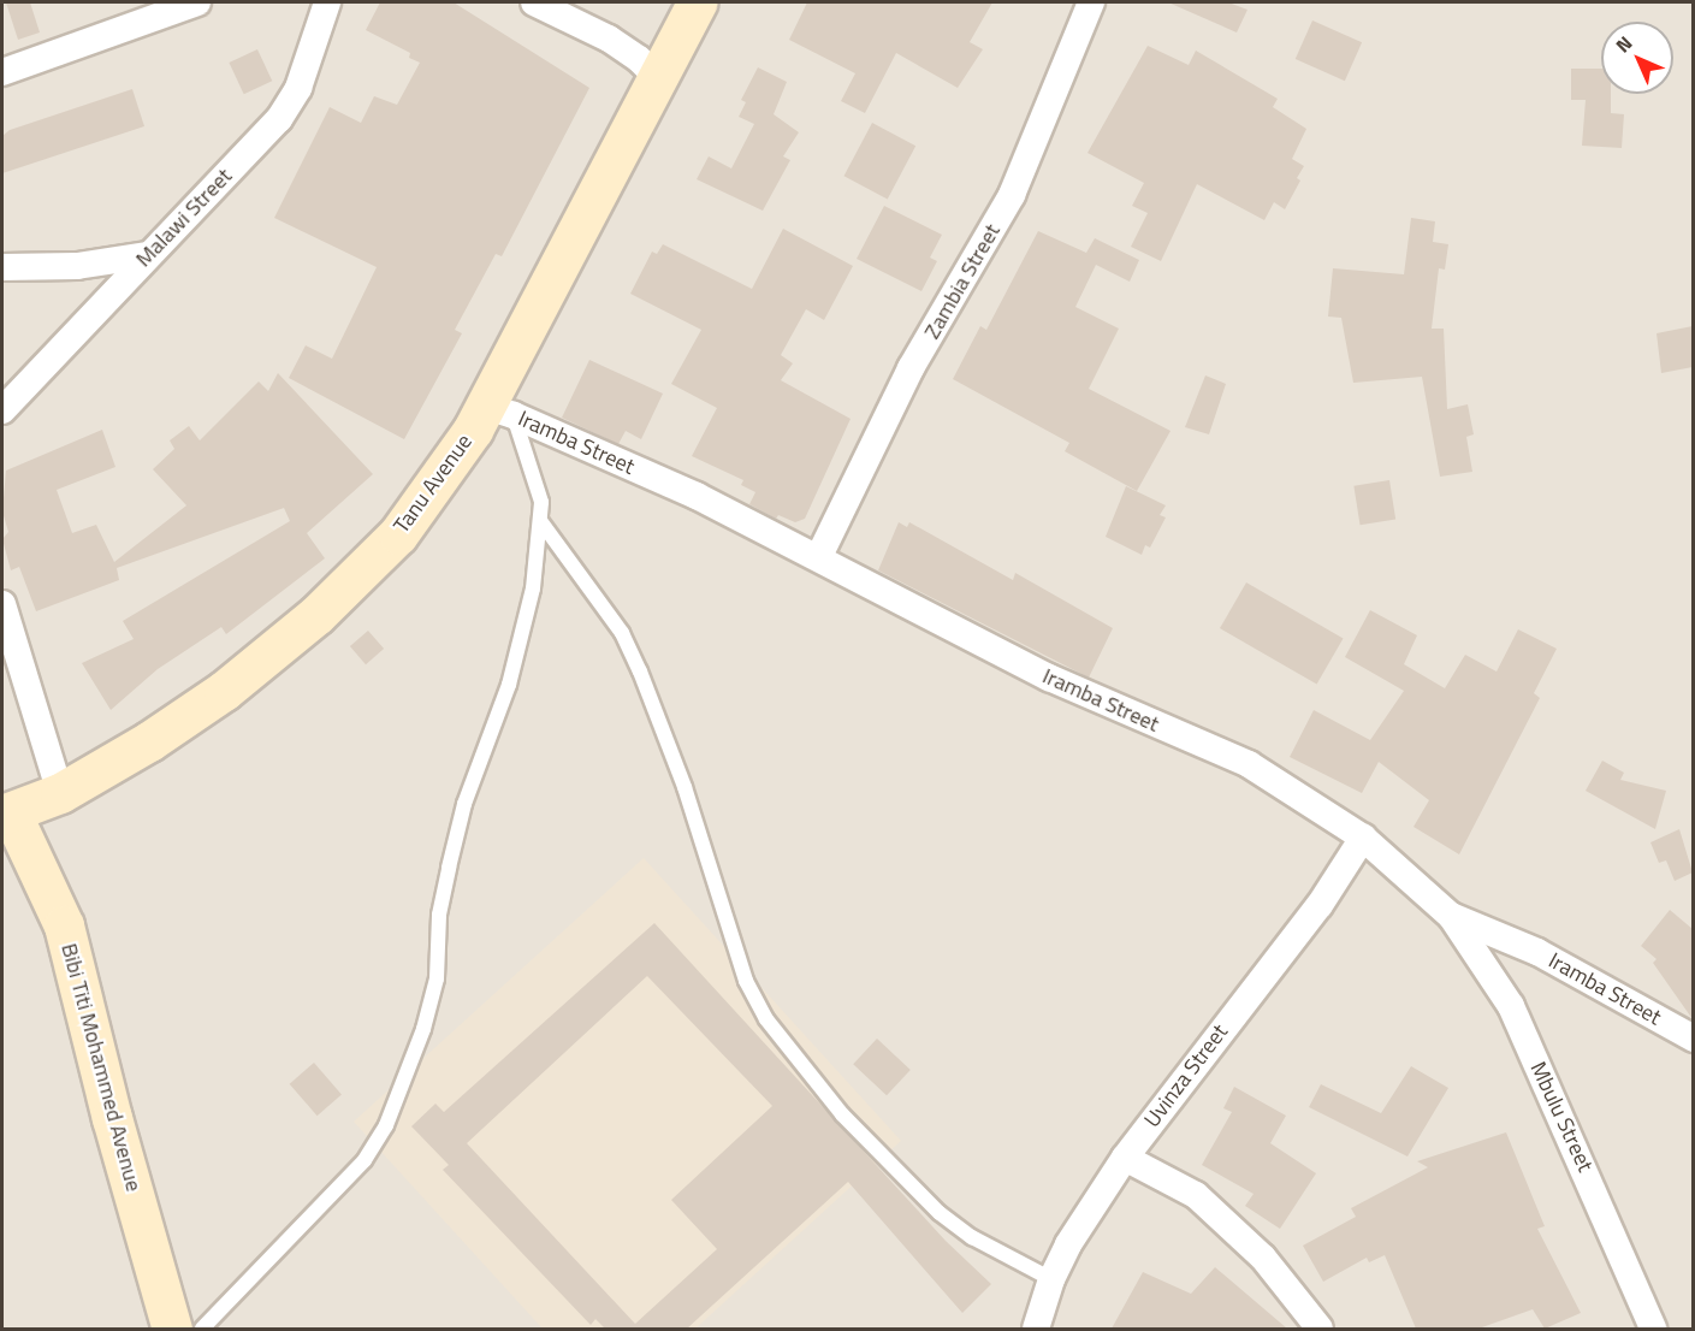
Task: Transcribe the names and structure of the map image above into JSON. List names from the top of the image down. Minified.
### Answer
{"streets":{"street":["Malawi Street","Zambia Street","Iramba Street","Tanu Avenue","Bibi Titi Mohammed Avenue","Uvinza Street","Mbulu Street"]},"crossings":[["Zambia Street","Iramba Street"],["Iramba Street","Tanu Avenue"],["Iramba Street","Uvinza Street"],["Iramba Street","Mbulu Street"],["Tanu Avenue","Bibi Titi Mohammed Avenue"]],"north":"top left"}
